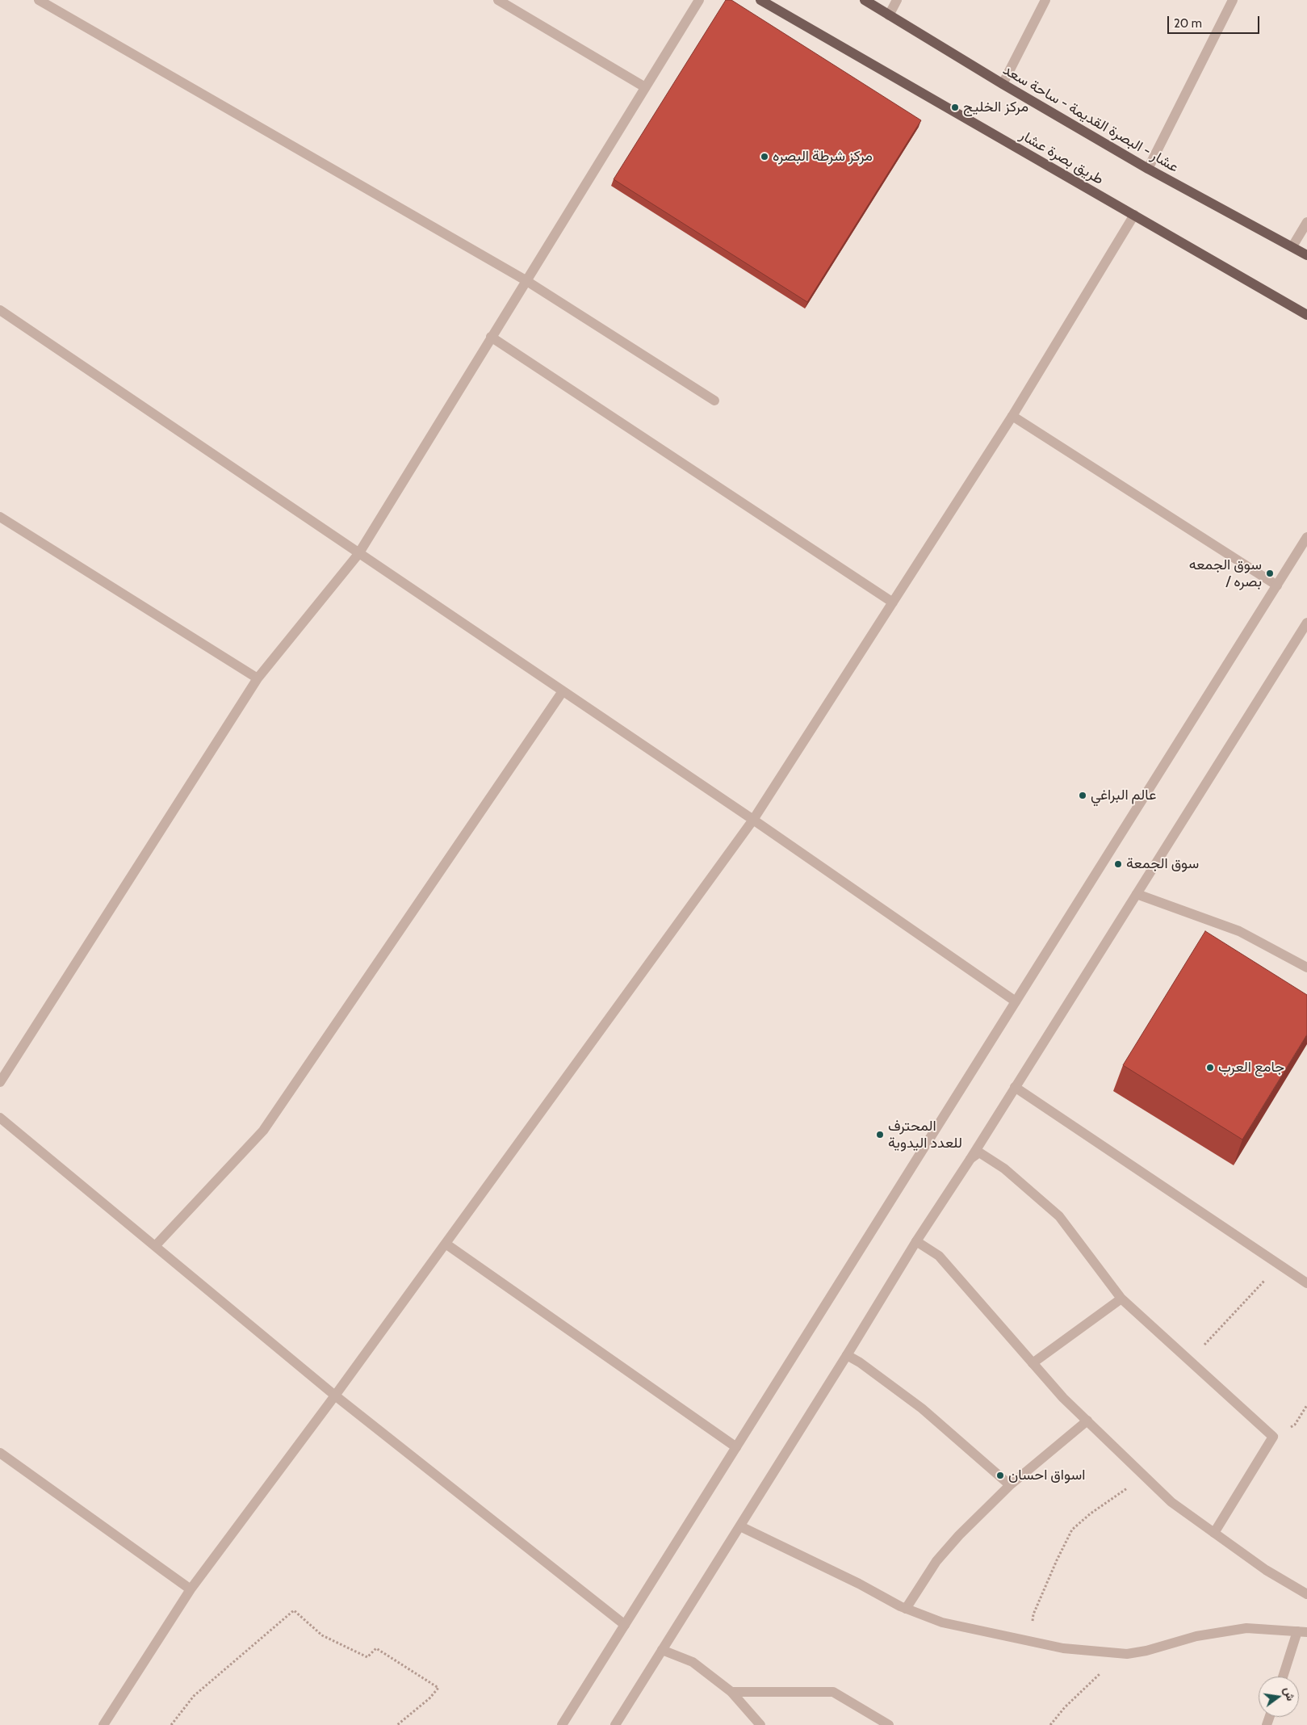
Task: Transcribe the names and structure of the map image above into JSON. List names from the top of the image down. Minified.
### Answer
{"streets":{"main road":["عشار - البصرة القديمة - ساحة سعد","طريق بصرة عشار"]},"places":["مركز الخليج","مركز شرطة البصره","سوق الجمعه / بصره","عالم البراغي","سوق الجمعة","جامع العرب","المحترف للعدد اليدوية","اسواق احسان"],"scale_bar":"20 m","north":"right"}
